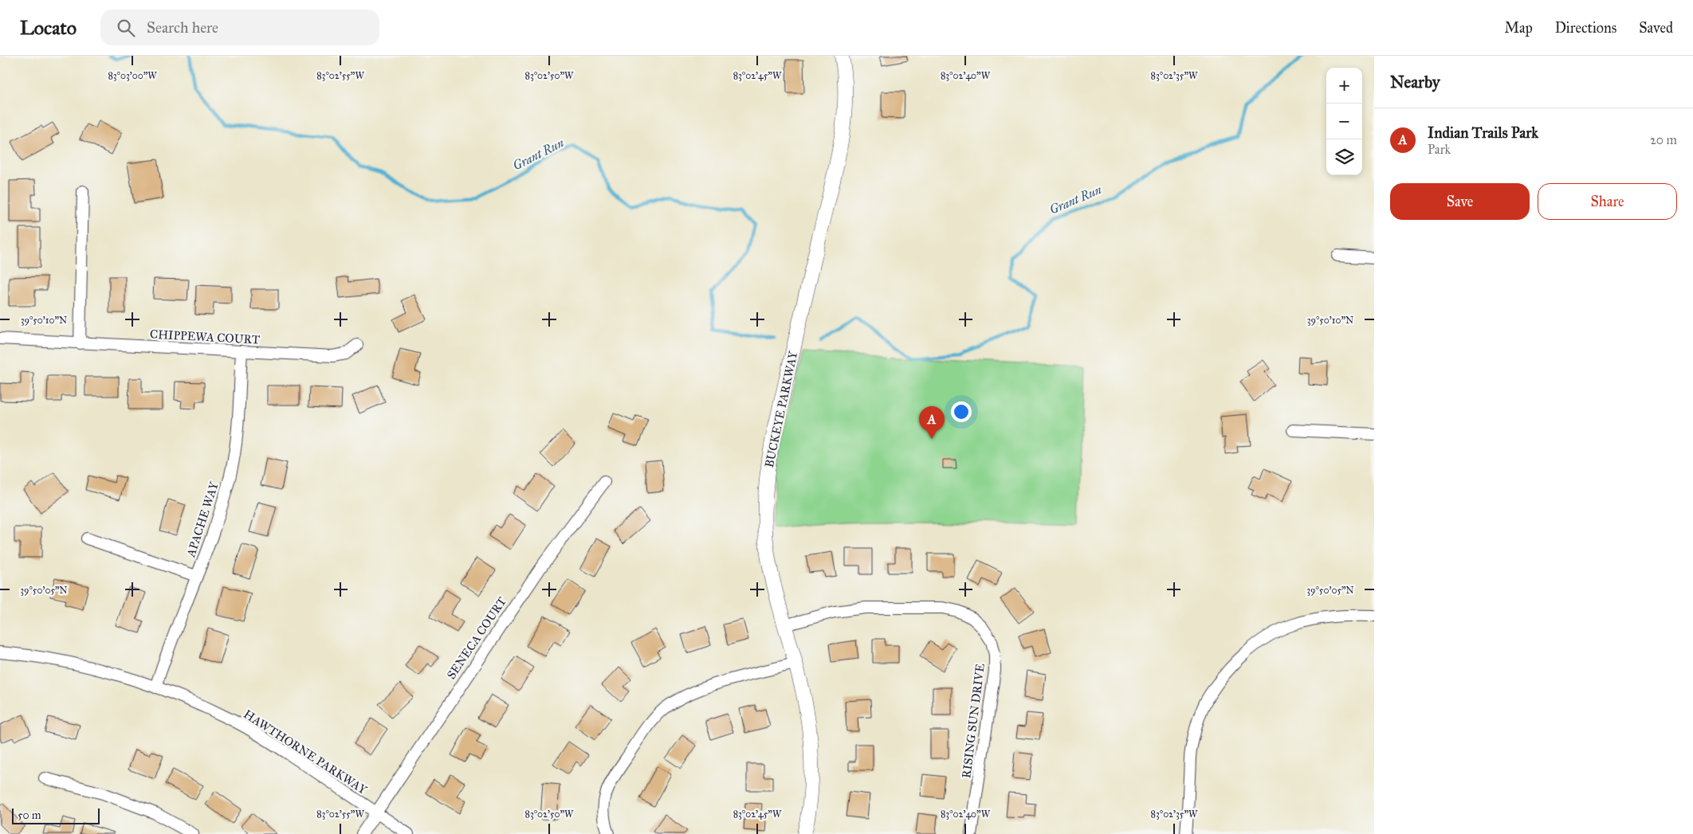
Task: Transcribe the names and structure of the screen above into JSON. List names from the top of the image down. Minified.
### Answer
{"streets":{"street":["CHIPPEWA COURT","BUCKEYE PARKWAY","APACHE WAY","SENECA COURT","RISING SUN DRIVE","HAWTHORNE PARKWAY"]},"crossings":[["CHIPPEWA COURT","APACHE WAY"],["BUCKEYE PARKWAY","RISING SUN DRIVE"],["APACHE WAY","HAWTHORNE PARKWAY"],["SENECA COURT","HAWTHORNE PARKWAY"]],"water":["Grant Run"],"scale_bar":"50 m","page":{"header":"Locato","search":"Search here","nav":["Map","Directions","Saved"],"heading":"Nearby","map_buttons":["+","−"],"list":[{"mark":"A","name":"Indian Trails Park","note":"Park","value":"20 m"}],"buttons":["Save","Share"],"pins":"A","scale":"50 m"},"coordinates":["83°03'00\"W","83°02'55\"W","83°02'50\"W","83°02'45\"W","83°02'40\"W","83°02'35\"W","39°50'10\"N","39°50'05\"N"]}
